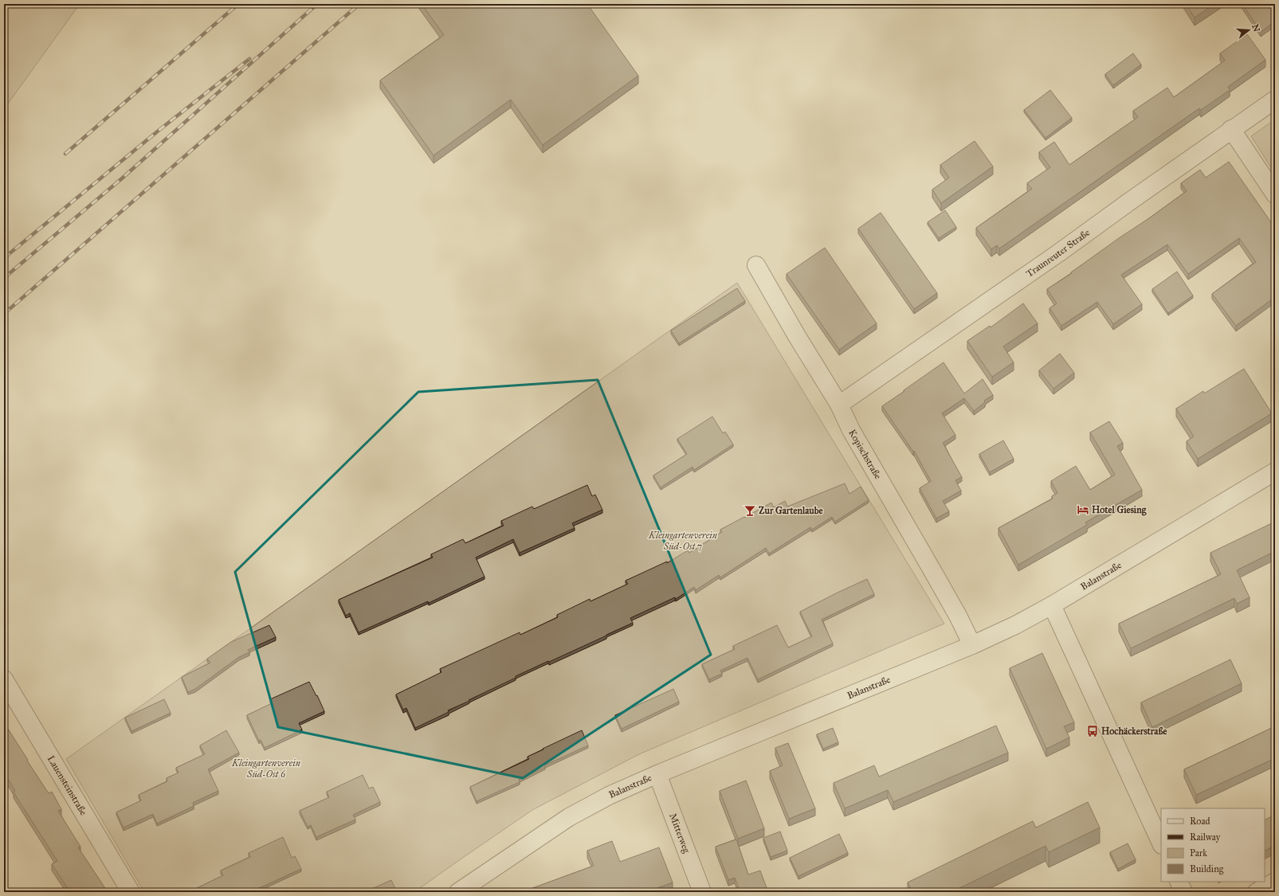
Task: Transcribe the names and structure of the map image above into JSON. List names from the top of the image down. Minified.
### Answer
{"streets":{"street":["Traunreuter Straße","Kopischstraße","Balanstraße","Lauensteinstraße","Mitterweg"]},"crossings":[["Traunreuter Straße","Kopischstraße"],["Kopischstraße","Balanstraße"],["Balanstraße","Mitterweg"]],"parks":["Kleingartenverein Süd-Ost 7","Kleingartenverein Süd-Ost 6"],"places":{"hotel":["Hotel Giesing"],"bar":["Zur Gartenlaube"],"bus stop":["Hochäckerstraße"]},"legend":["Road","Railway","Park","Building"],"north":"right"}
